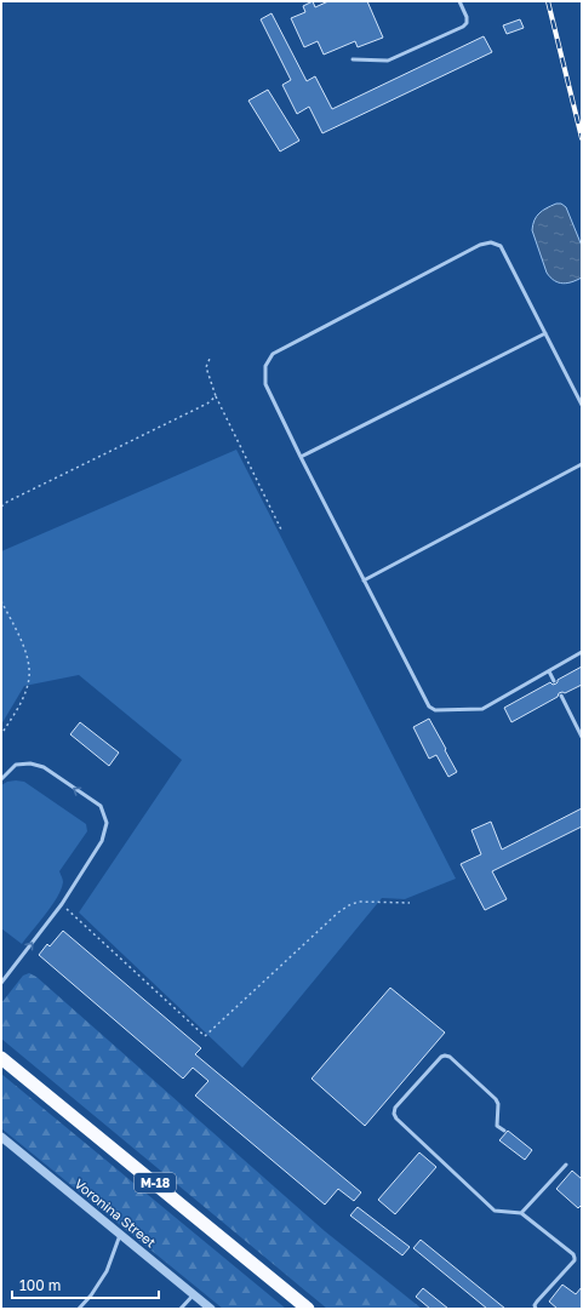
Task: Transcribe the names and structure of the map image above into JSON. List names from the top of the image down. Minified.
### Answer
{"streets":{"highway":["М-18"],"street":["Voronina Street"]},"scale_bar":"100 m"}
